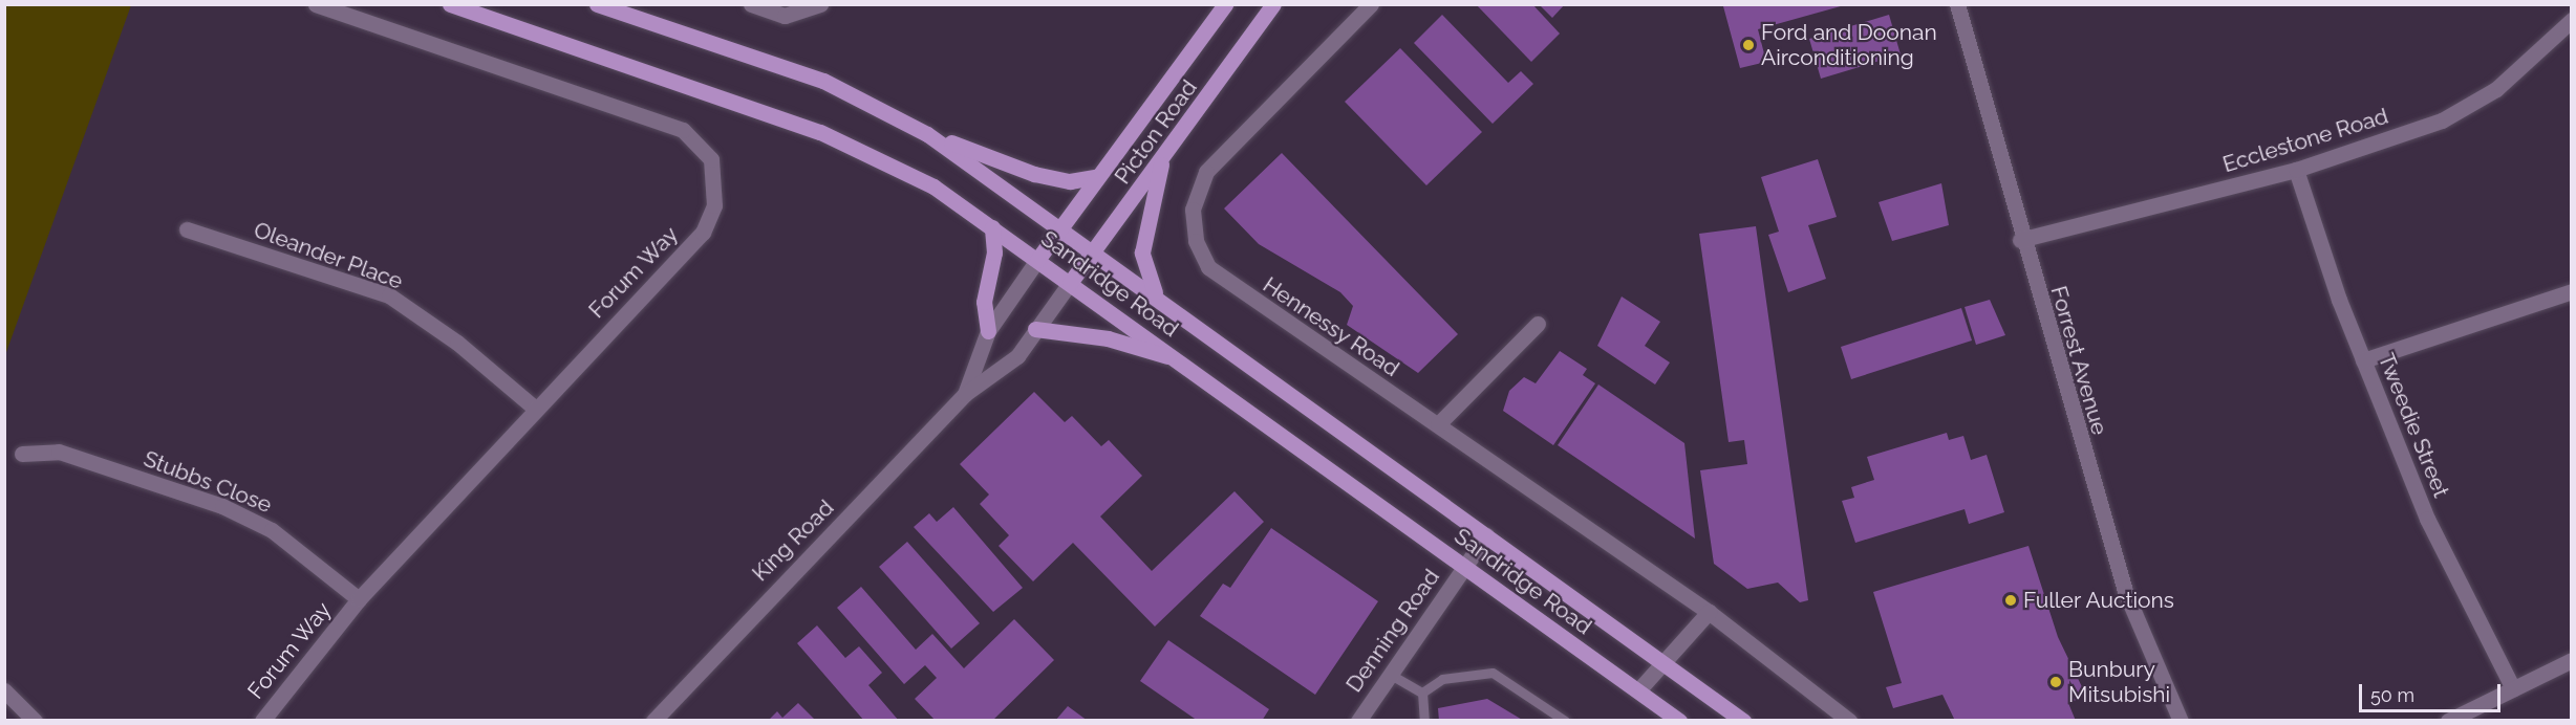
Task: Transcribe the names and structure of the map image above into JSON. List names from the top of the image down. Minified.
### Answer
{"streets":{"main road":["Picton Road","Sandridge Road"],"street":["Ecclestone Road","Oleander Place","Forum Way","Hennessy Road","Forrest Avenue","Tweedie Street","Stubbs Close","King Road","Denning Road"]},"crossings":[["Picton Road","Sandridge Road"],["Picton Road","King Road"],["Ecclestone Road","Forrest Avenue"],["Ecclestone Road","Tweedie Street"],["Oleander Place","Forum Way"],["Forum Way","Stubbs Close"],["Sandridge Road","King Road"],["Sandridge Road","Denning Road"]],"places":["Ford and Doonan Airconditioning","Fuller Auctions","Bunbury Mitsubishi"],"scale_bar":"50 m"}
